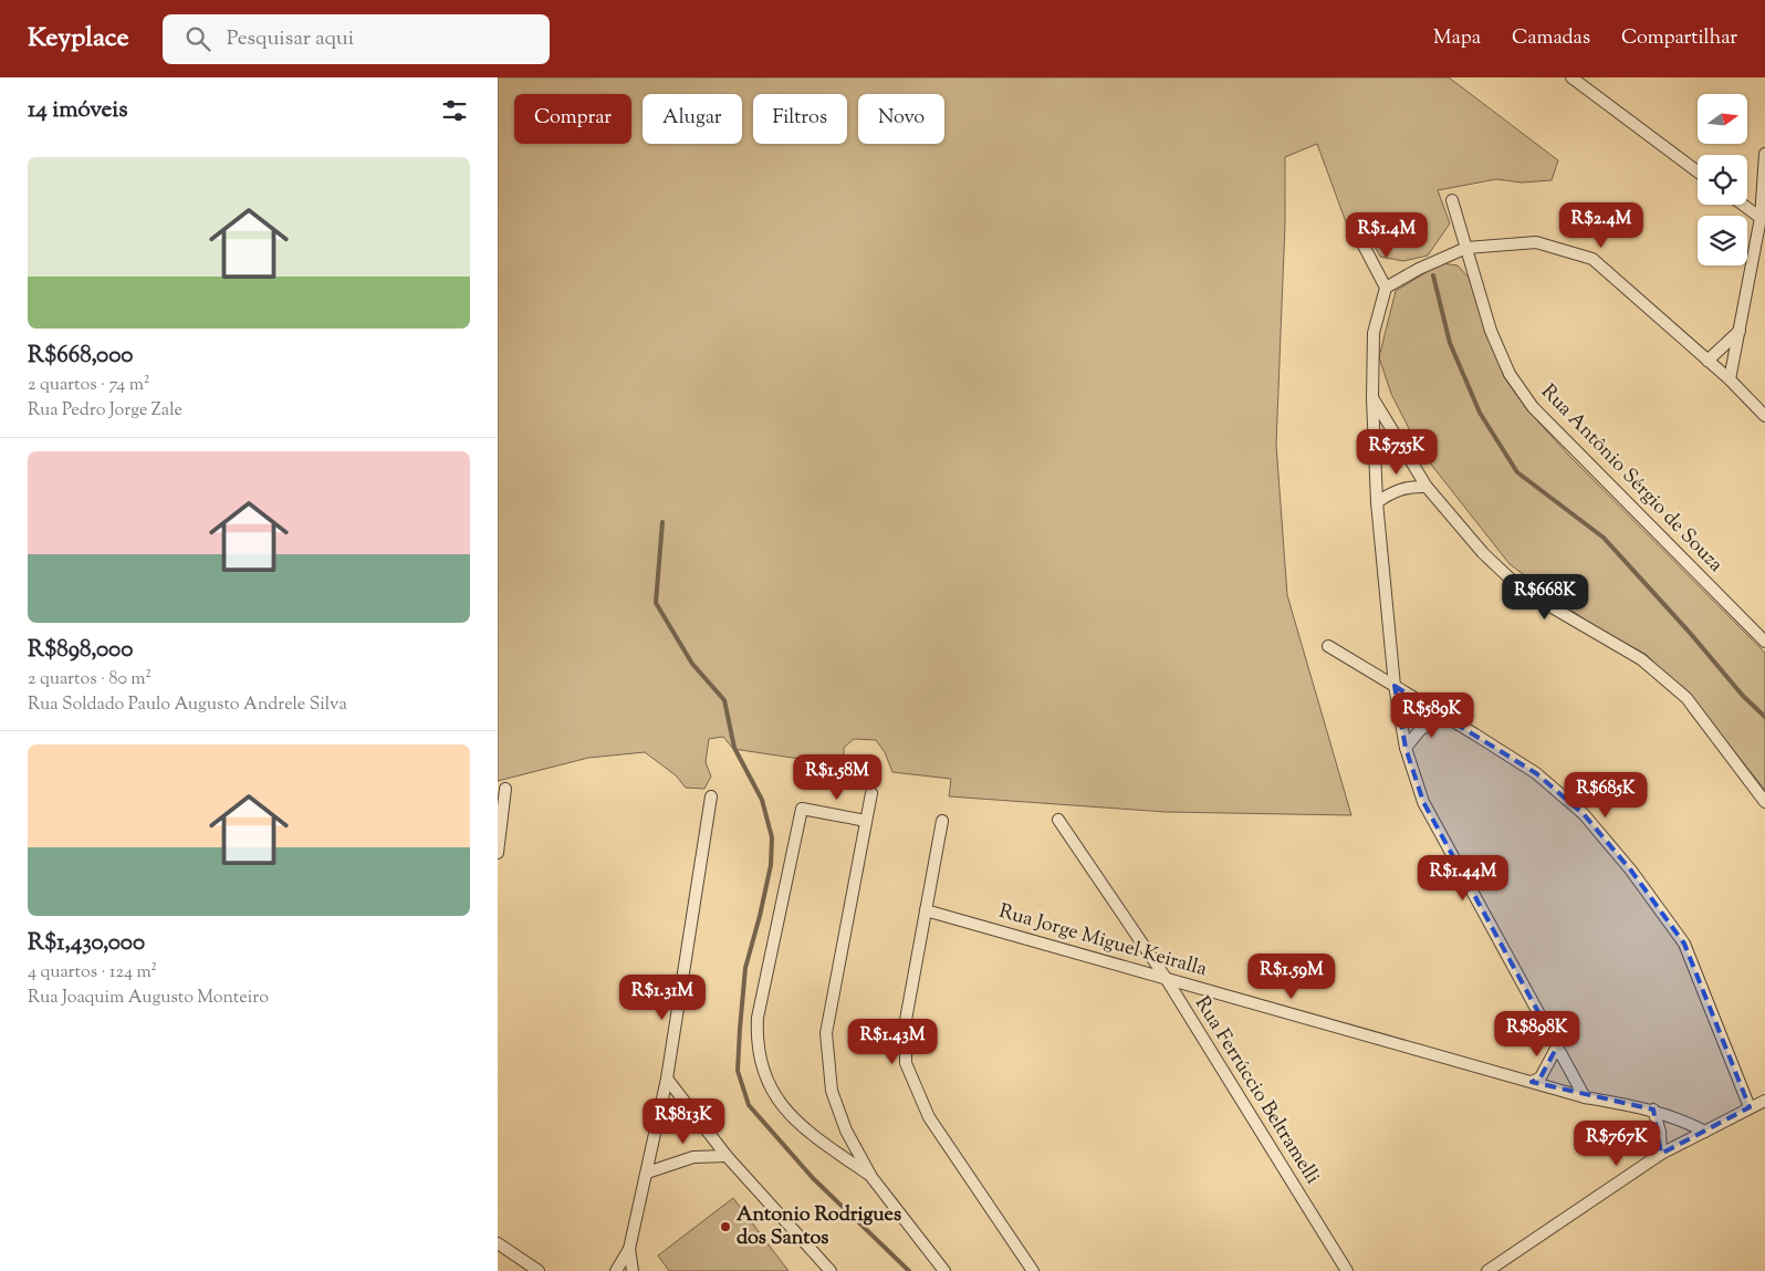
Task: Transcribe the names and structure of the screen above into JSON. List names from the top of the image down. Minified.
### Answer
{"streets":{"street":["Rua Antônio Sérgio de Souza","Rua Jorge Miguel Keiralla","Rua Ferrúccio Beltramelli"]},"crossings":[["Rua Jorge Miguel Keiralla","Rua Ferrúccio Beltramelli"]],"places":["Antonio Rodrigues dos Santos"],"north":"right","page":{"header":"Keyplace","search":"Pesquisar aqui","nav":["Mapa","Camadas","Compartilhar"],"heading":"14 imóveis","chip":["Comprar","Alugar","Filtros","Novo"],"list":[{"name":"R$668,000","note":"2 quartos · 74 m² · Rua Pedro Jorge Zale"},{"name":"R$898,000","note":"2 quartos · 80 m² · Rua Soldado Paulo Augusto Andrele Silva"},{"name":"R$1,430,000","note":"4 quartos · 124 m² · Rua Joaquim Augusto Monteiro"}],"price":["R$2.4M","R$1.4M","R$755K","R$668K","R$589K","R$1.58M","R$685K","R$1.44M","R$1.59M","R$1.31M","R$898K","R$1.43M","R$813K","R$767K"]}}
